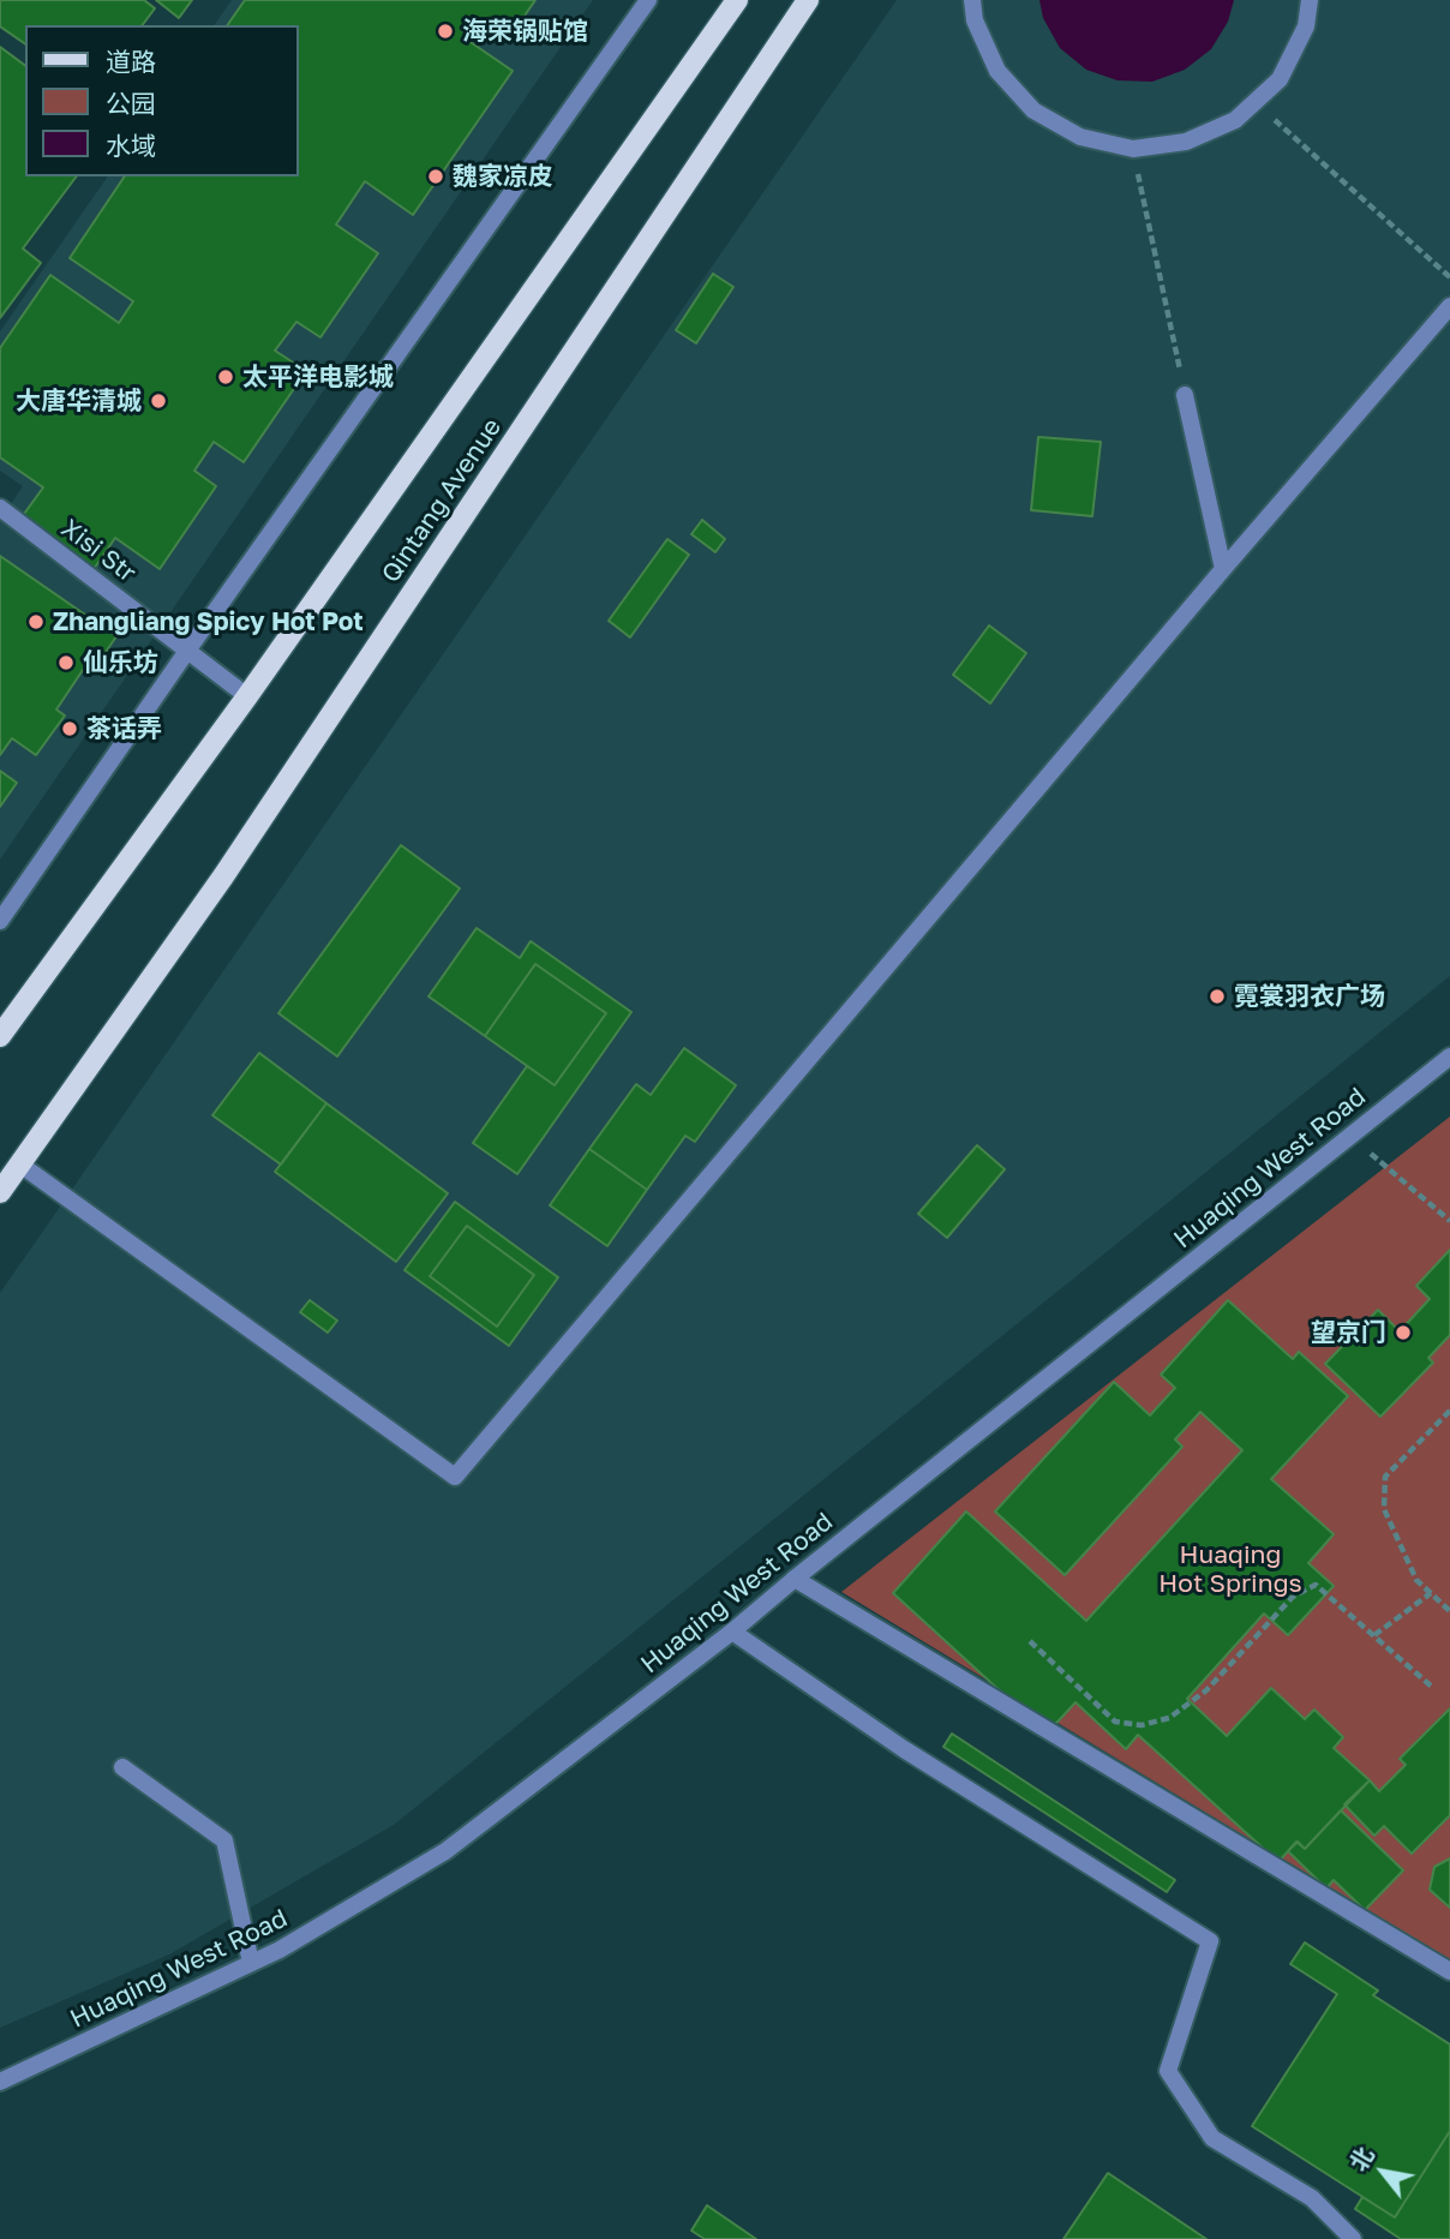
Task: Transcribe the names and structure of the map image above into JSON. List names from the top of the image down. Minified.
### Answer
{"streets":{"main road":["Qintang Avenue"],"street":["Xisi Str","Huaqing West Road"]},"crossings":[["Qintang Avenue","Xisi Str"]],"parks":["Huaqing Hot Springs"],"places":["海荣锅贴馆","魏家凉皮","太平洋电影城","大唐华清城","Zhangliang Spicy Hot Pot","仙乐坊","茶话弄","霓裳羽衣广场","望京门"],"legend":["道路","公园","水域"],"north":"top left"}
